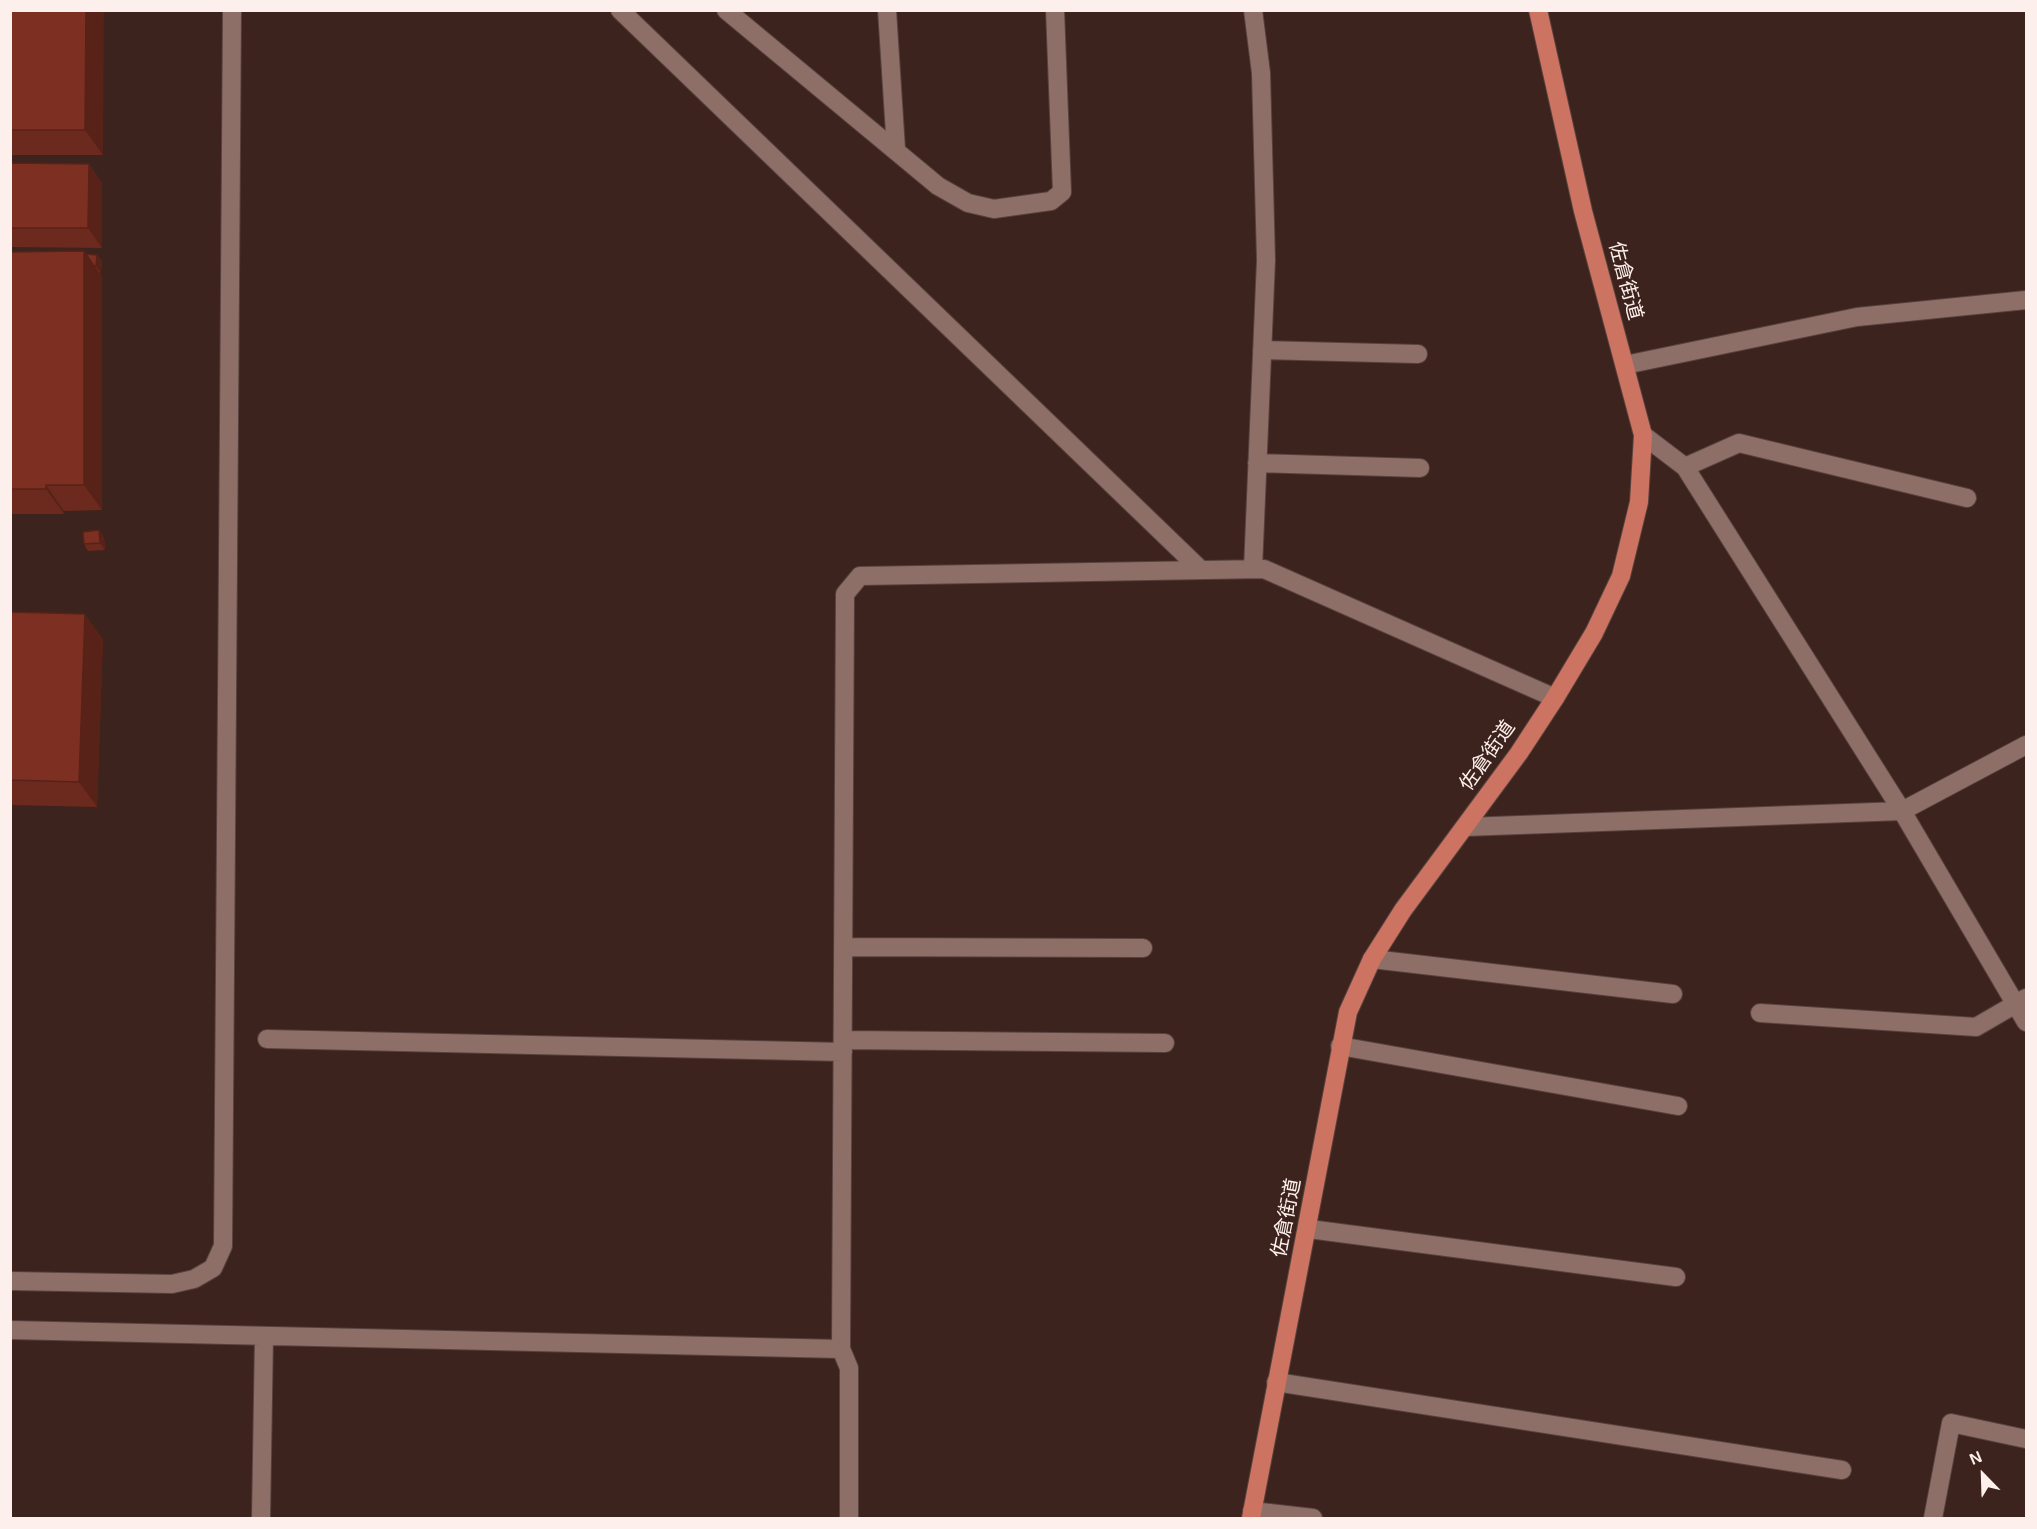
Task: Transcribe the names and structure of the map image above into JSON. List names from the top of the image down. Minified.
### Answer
{"streets":{"main road":["佐倉街道"]},"north":"top left"}
